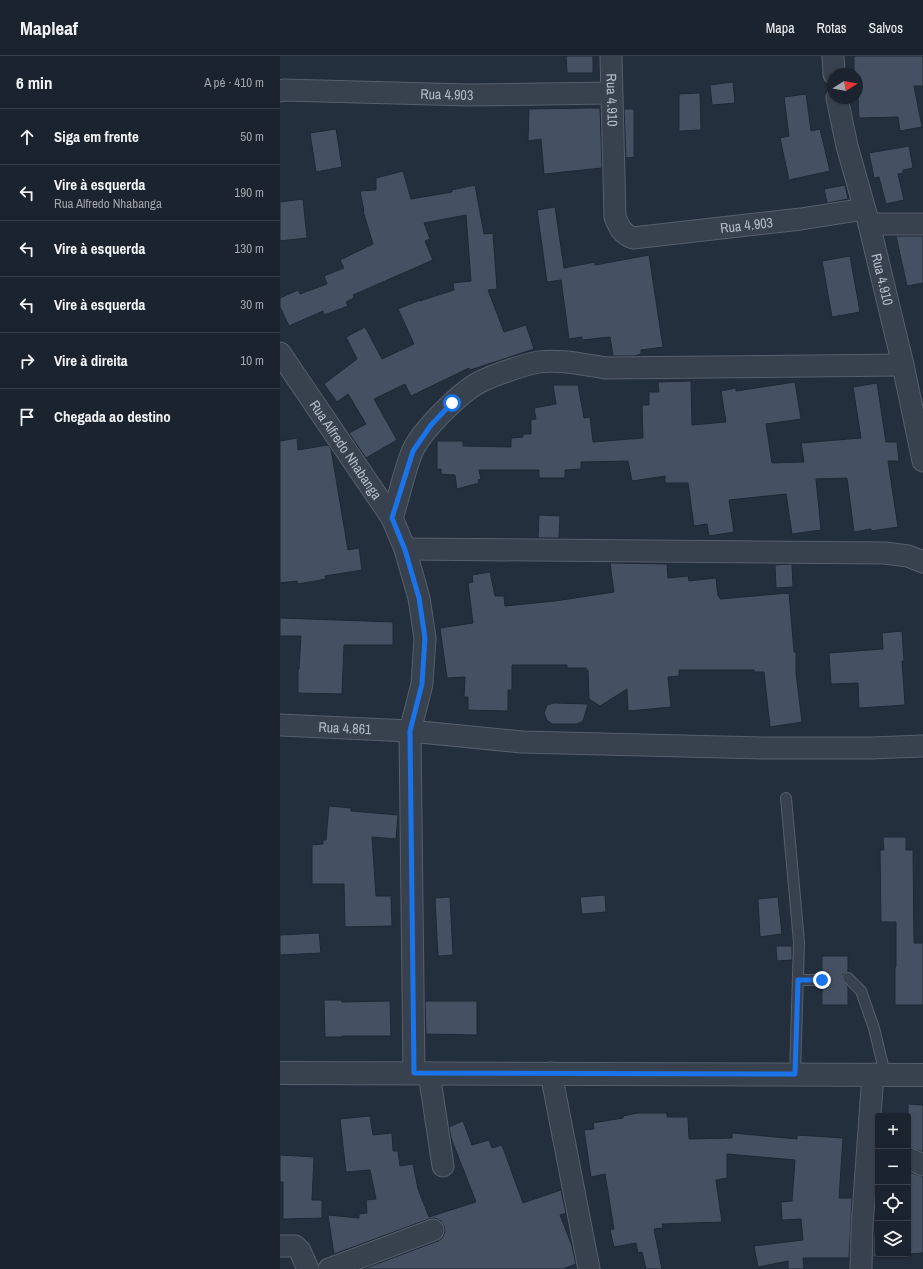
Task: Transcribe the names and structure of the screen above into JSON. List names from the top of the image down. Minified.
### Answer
{"streets":{"street":["Rua 4.903","Rua 4.910","Rua Alfredo Nhabanga","Rua 4.861"]},"crossings":[["Rua 4.903","Rua 4.910"],["Rua Alfredo Nhabanga","Rua 4.861"]],"north":"right","page":{"header":"Mapleaf","nav":["Mapa","Rotas","Salvos"],"heading":["6 min","A pé · 410 m"],"list":[["Siga em frente","50 m"],["Vire à esquerda","Rua Alfredo Nhabanga","190 m"],["Vire à esquerda","130 m"],["Vire à esquerda","30 m"],["Vire à direita","10 m"],"Chegada ao destino"],"map_buttons":["+","−"]}}
